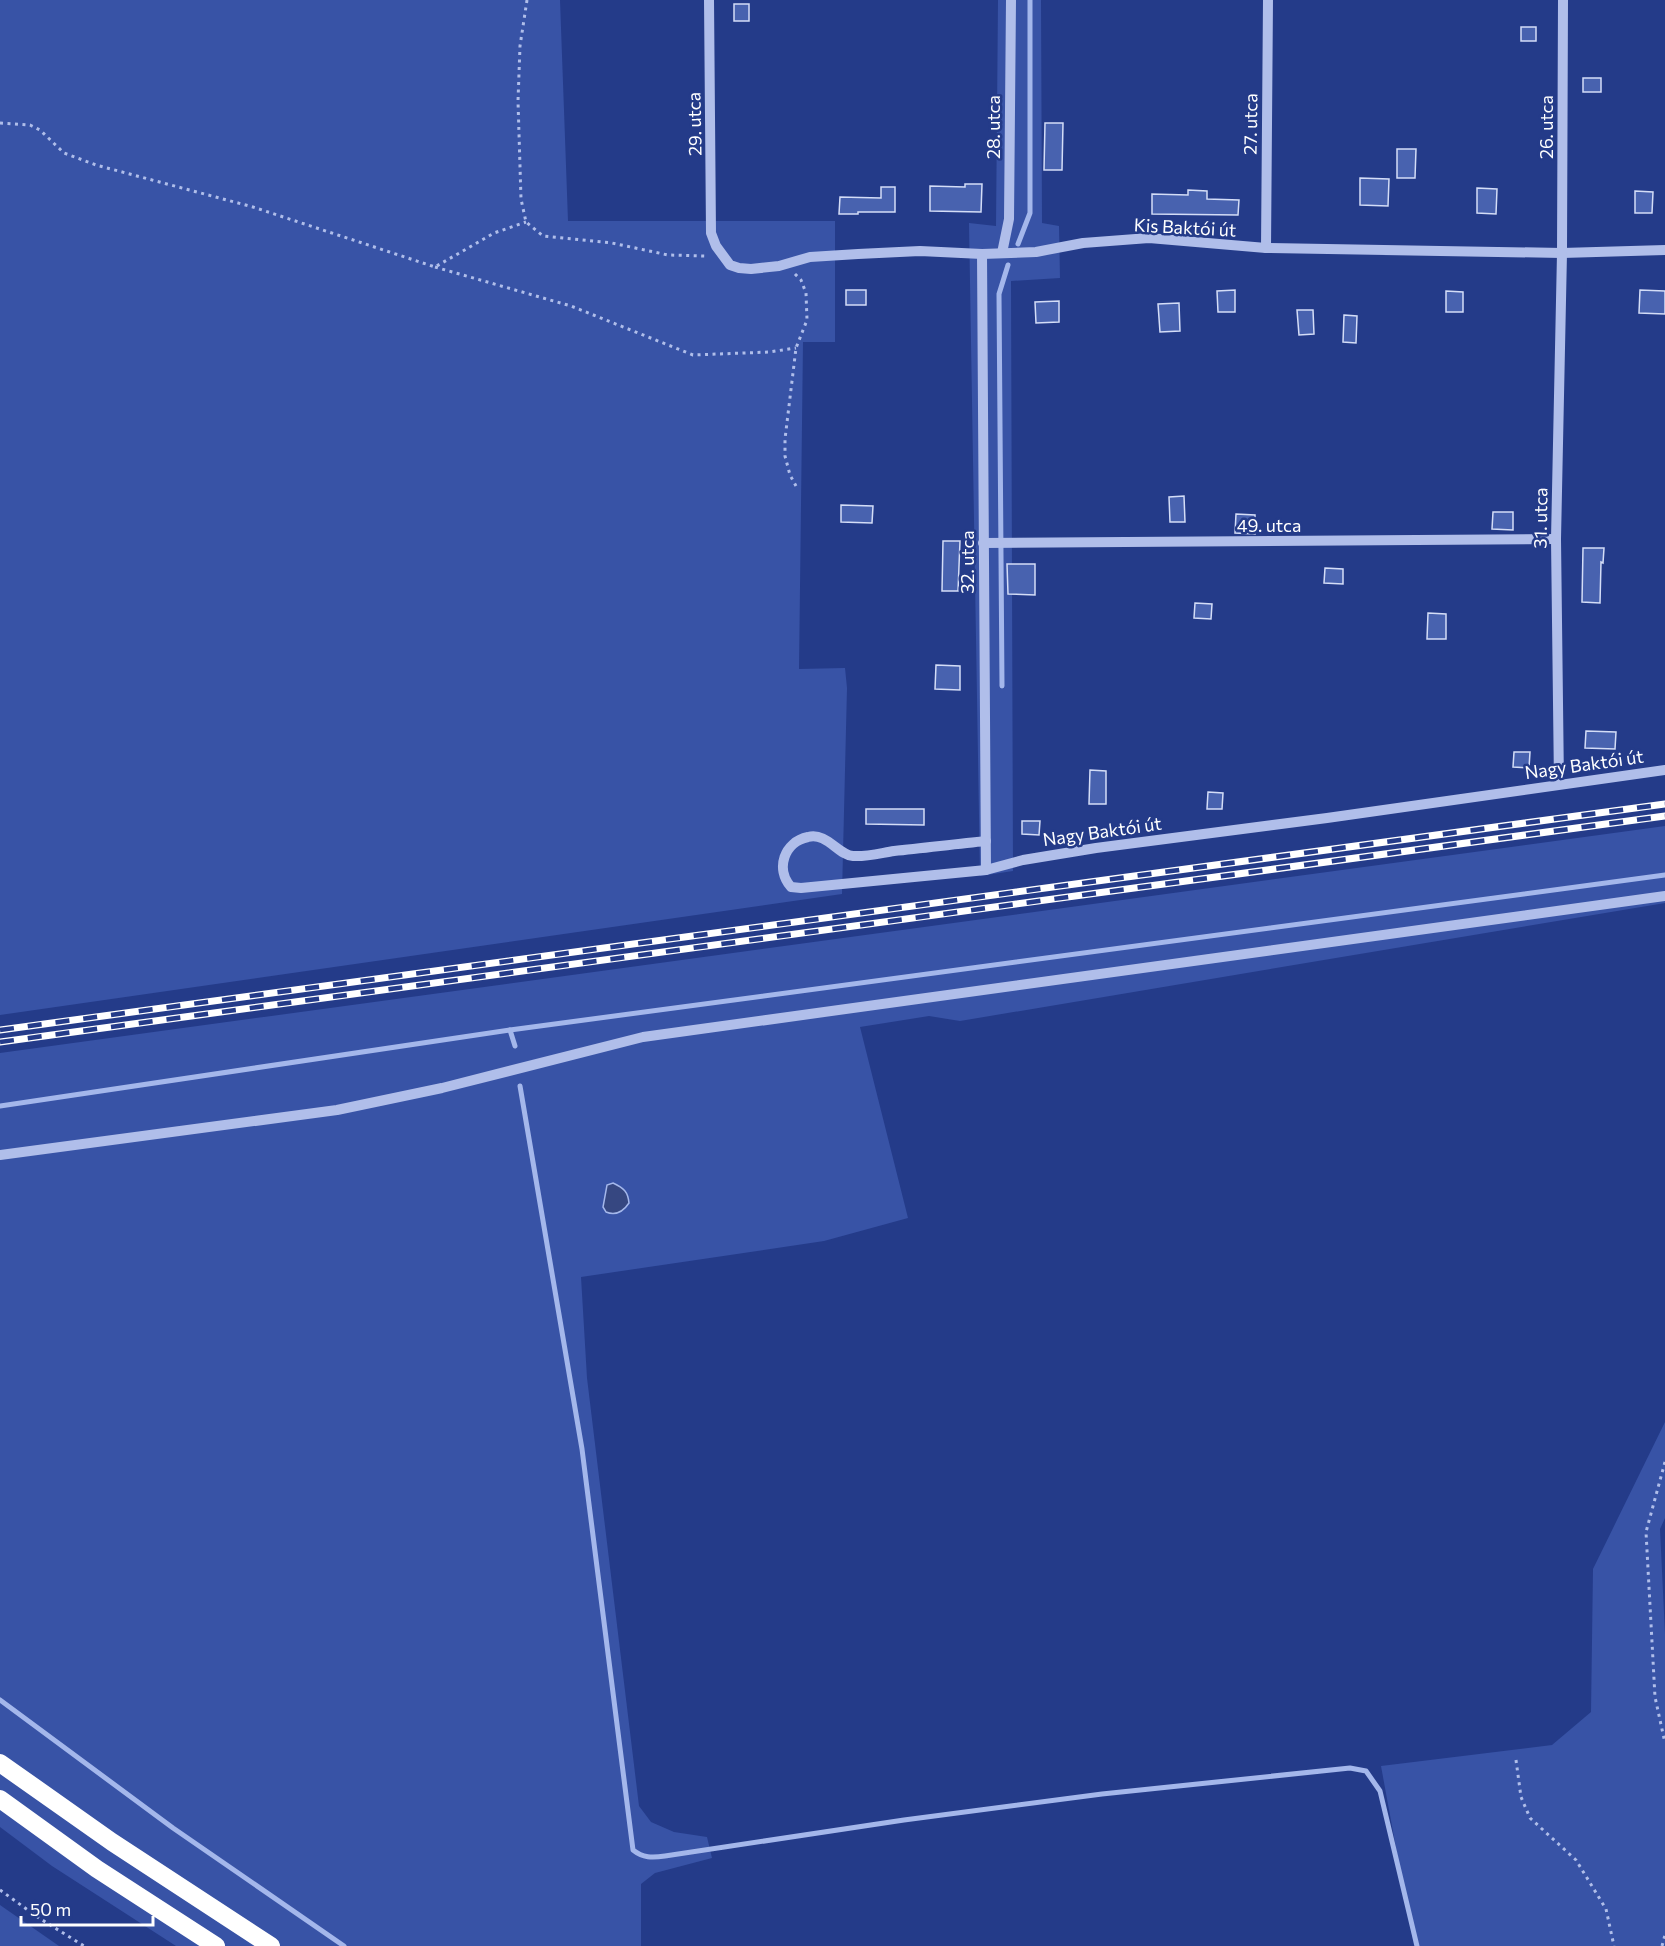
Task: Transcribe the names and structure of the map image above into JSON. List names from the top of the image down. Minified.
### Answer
{"streets":{"street":["29. utca","27. utca","28. utca","26. utca","Kis Baktói út","31. utca","49. utca","32. utca","Nagy Baktói út"]},"crossings":[["29. utca","Kis Baktói út"],["27. utca","Kis Baktói út"],["28. utca","Kis Baktói út"],["26. utca","Kis Baktói út"],["26. utca","31. utca"],["Kis Baktói út","31. utca"],["Kis Baktói út","32. utca"],["31. utca","49. utca"],["31. utca","Nagy Baktói út"],["49. utca","32. utca"],["32. utca","Nagy Baktói út"]],"scale_bar":"50 m"}
